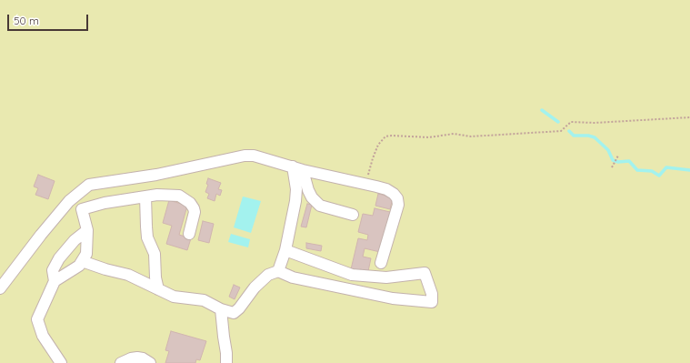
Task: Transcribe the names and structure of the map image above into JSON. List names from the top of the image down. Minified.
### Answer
{"scale_bar":"50 m"}
